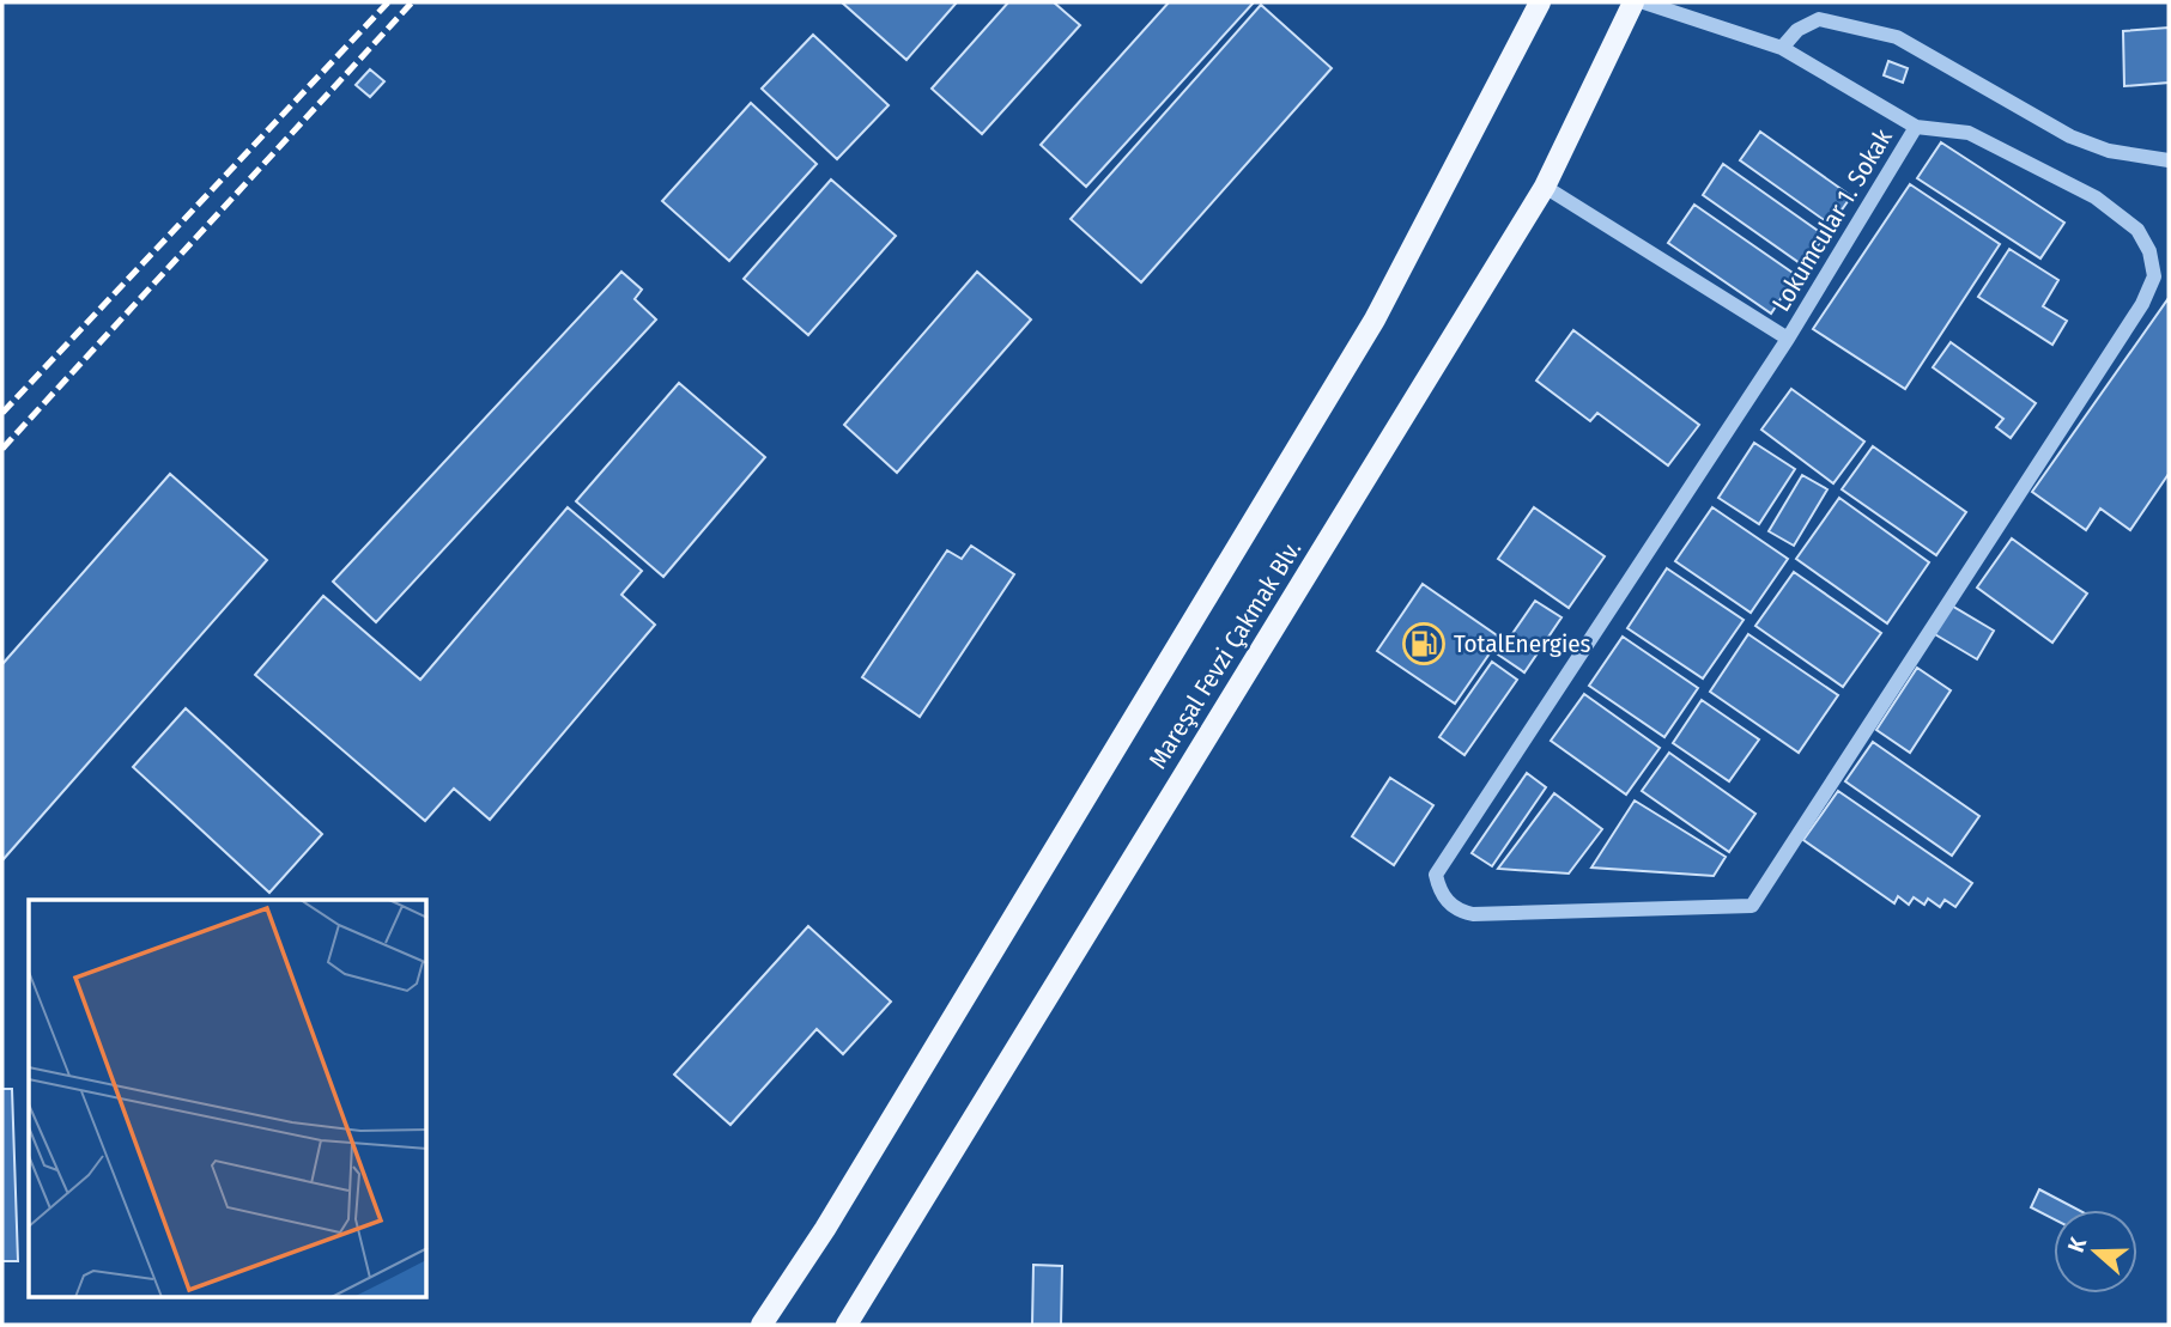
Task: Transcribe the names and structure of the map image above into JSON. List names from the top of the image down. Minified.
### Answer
{"streets":{"main road":["Mareşal Fevzi Çakmak Blv."],"lane":["Lokumcular 1. Sokak"]},"places":{"fuel station":["TotalEnergies"]},"north":"left"}
